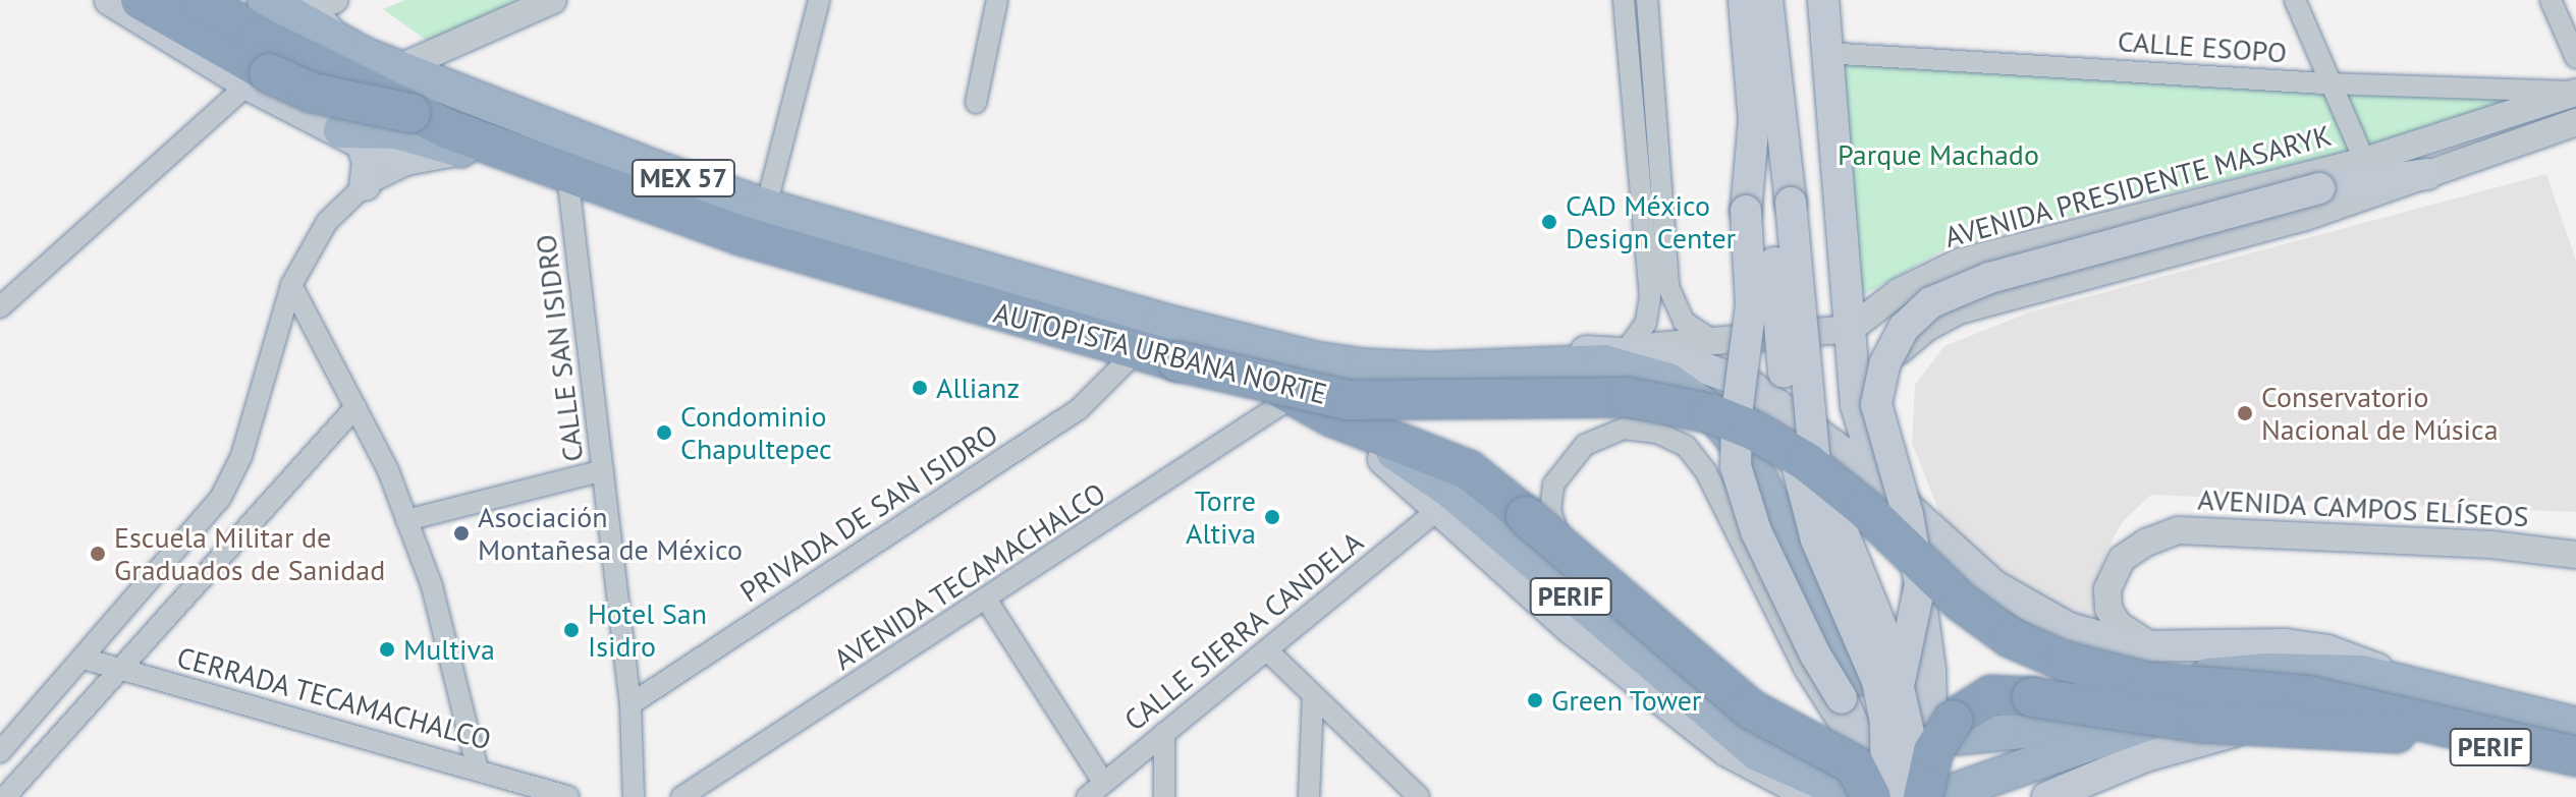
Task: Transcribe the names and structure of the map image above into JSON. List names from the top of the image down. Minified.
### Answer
{"streets":{"highway":["MEX 57","AUTOPISTA URBANA NORTE","PERIF"],"street":["CALLE ESOPO","AVENIDA PRESIDENTE MASARYK","CALLE SAN ISIDRO","AVENIDA CAMPOS ELÍSEOS","PRIVADA DE SAN ISIDRO","AVENIDA TECAMACHALCO","CALLE SIERRA CANDELA","CERRADA TECAMACHALCO"]},"crossings":[["CALLE ESOPO","AVENIDA PRESIDENTE MASARYK"],["MEX 57","CALLE SAN ISIDRO"],["MEX 57","AUTOPISTA URBANA NORTE"],["MEX 57","PRIVADA DE SAN ISIDRO"],["MEX 57","AVENIDA TECAMACHALCO"],["MEX 57","PERIF"],["CALLE SAN ISIDRO","PRIVADA DE SAN ISIDRO"],["AUTOPISTA URBANA NORTE","AVENIDA TECAMACHALCO"],["AUTOPISTA URBANA NORTE","PERIF"],["AVENIDA TECAMACHALCO","PERIF"]],"parks":["Parque Machado"],"places":["CAD México Design Center","Allianz","Conservatorio Nacional de Música","Condominio Chapultepec","Torre Altiva","Asociación Montañesa de México","Escuela Militar de Graduados de Sanidad","Hotel San Isidro","Multiva","Green Tower"]}
